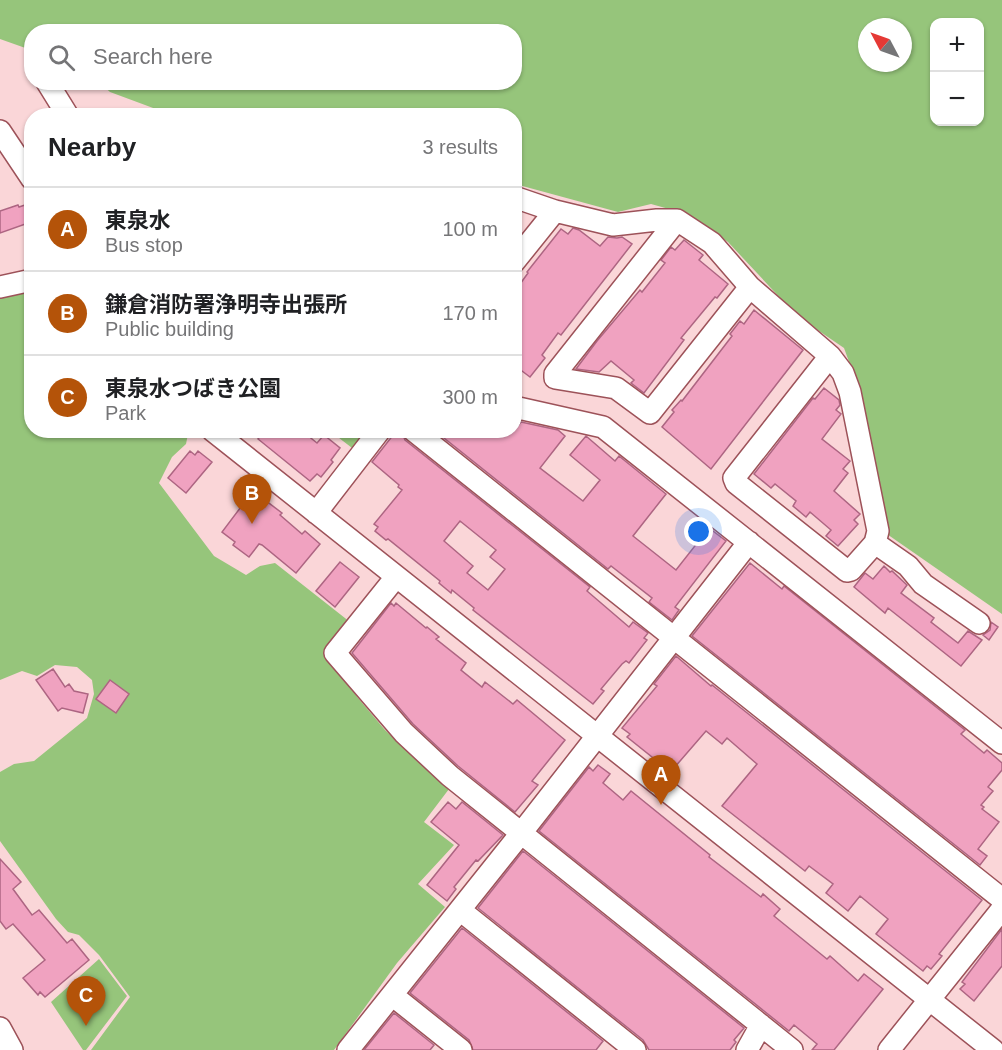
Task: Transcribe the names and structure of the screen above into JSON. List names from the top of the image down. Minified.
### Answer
{"north":"top left","page":{"map_buttons":["+","−"],"search":"Search here","heading":["Nearby","3 results"],"list":[{"mark":"A","name":"東泉水","note":"Bus stop","value":"100 m"},{"mark":"B","name":"鎌倉消防署浄明寺出張所","note":"Public building","value":"170 m"},{"mark":"C","name":"東泉水つばき公園","note":"Park","value":"300 m"}],"pins":["B","A","C"]}}
